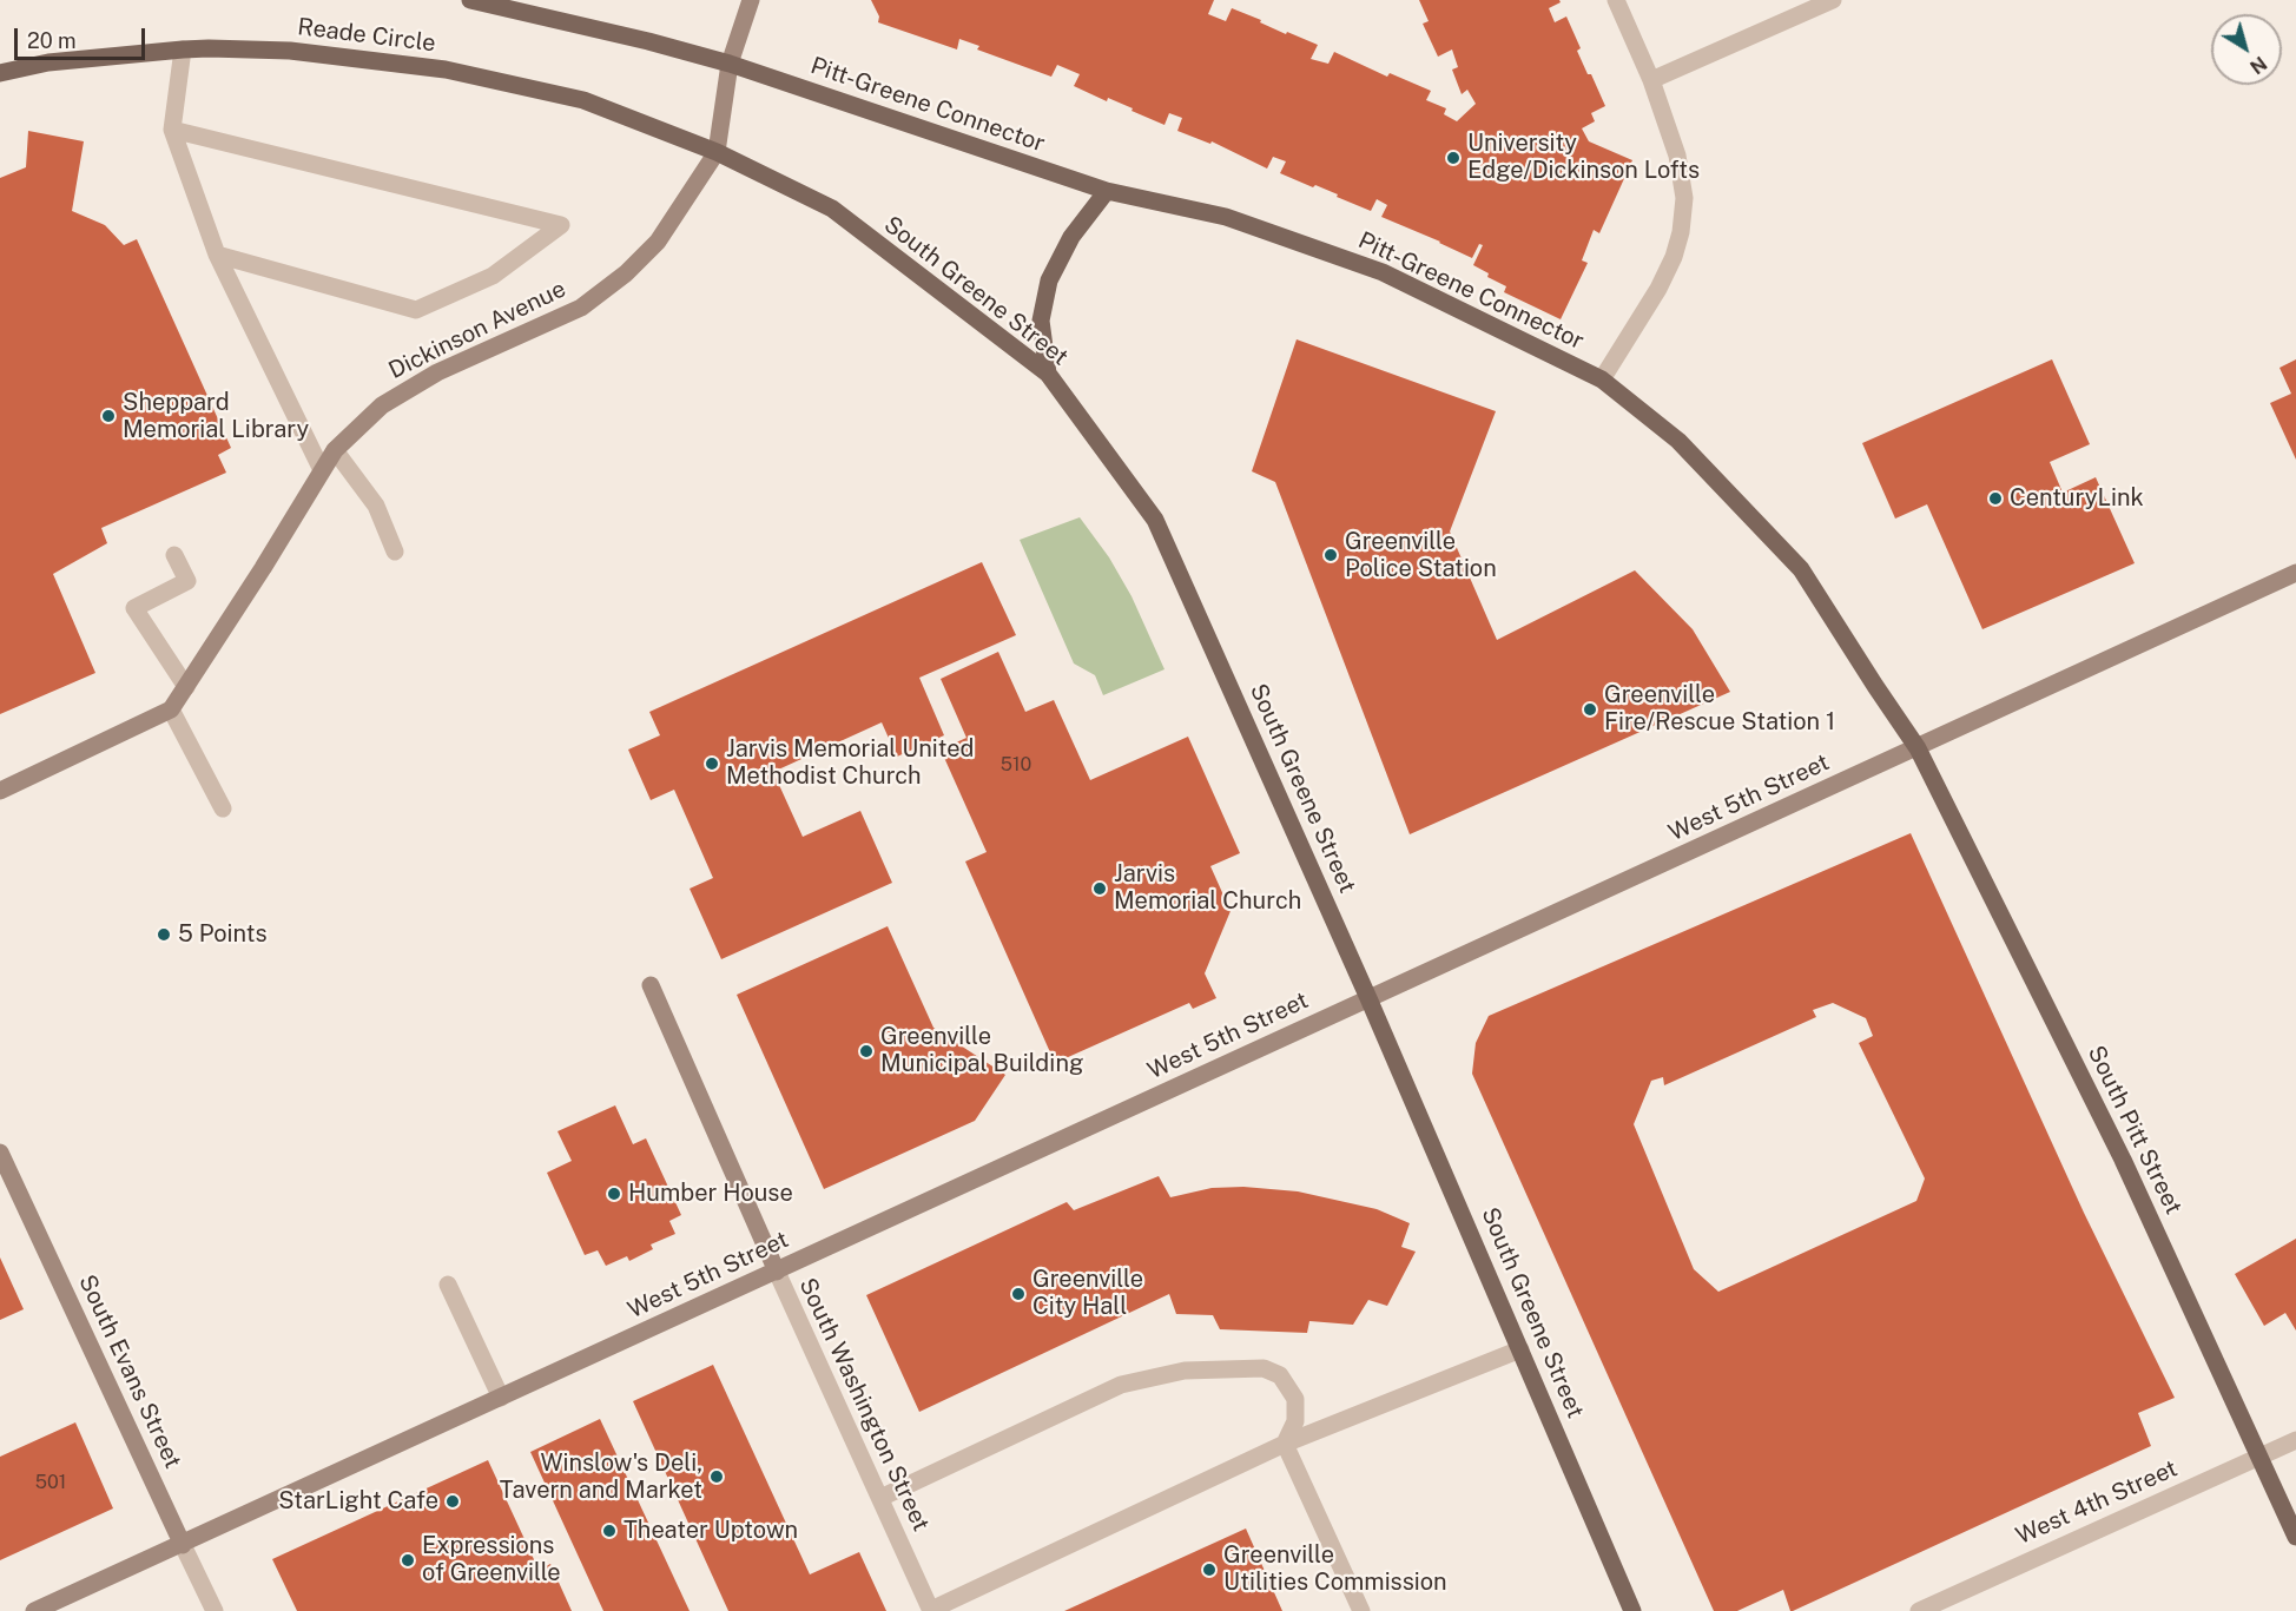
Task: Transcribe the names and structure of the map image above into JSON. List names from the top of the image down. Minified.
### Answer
{"streets":{"main road":["Reade Circle","Pitt-Greene Connector","South Greene Street","Dickinson Avenue","West 5th Street","South Pitt Street","South Evans Street","South Washington Street"],"street":["West 4th Street"]},"crossings":[["Reade Circle","South Greene Street"],["Reade Circle","Dickinson Avenue"],["Pitt-Greene Connector","Dickinson Avenue"],["Pitt-Greene Connector","West 5th Street"],["Pitt-Greene Connector","South Pitt Street"],["South Greene Street","Dickinson Avenue"],["South Greene Street","West 5th Street"],["West 5th Street","South Pitt Street"],["West 5th Street","South Evans Street"],["West 5th Street","South Washington Street"],["South Pitt Street","West 4th Street"]],"places":["University Edge/Dickinson Lofts","Sheppard Memorial Library","CenturyLink","Greenville Police Station","Greenville Fire/Rescue Station 1","Jarvis Memorial United Methodist Church","Jarvis Memorial Church","5 Points","Greenville Municipal Building","Humber House","Greenville City Hall","Winslow's Deli, Tavern and Market","StarLight Cafe","Theater Uptown","Expressions of Greenville","Greenville Utilities Commission"],"house_numbers":["510","501"],"scale_bar":"20 m","north":"bottom right"}
